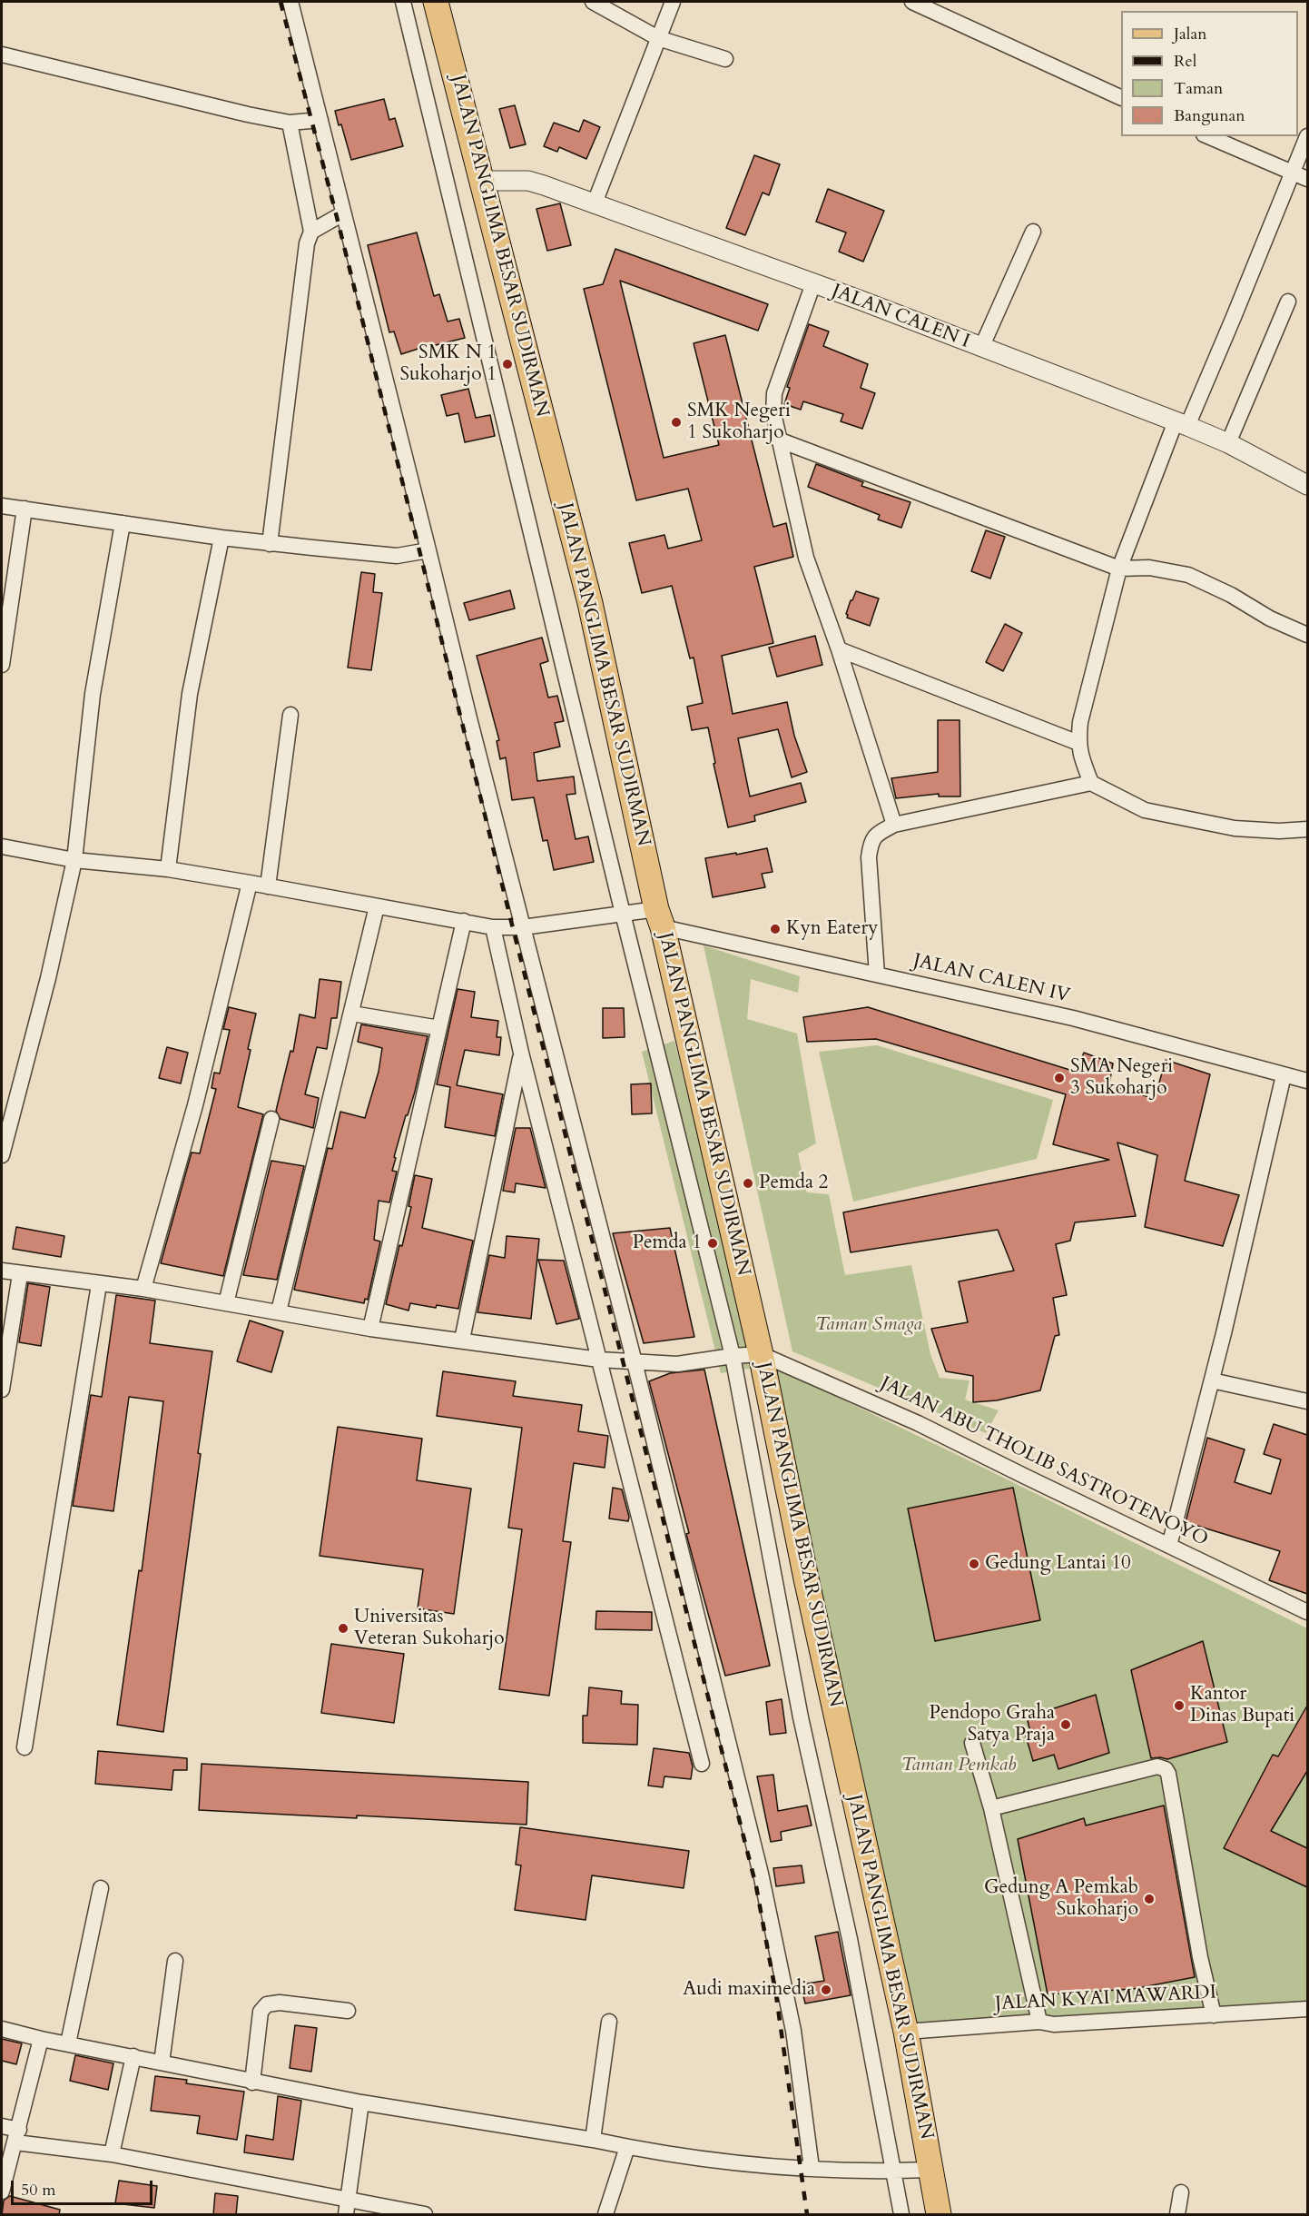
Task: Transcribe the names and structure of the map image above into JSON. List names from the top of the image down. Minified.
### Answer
{"streets":{"main road":["JALAN PANGLIMA BESAR SUDIRMAN"],"street":["JALAN CALEN I","JALAN CALEN IV","JALAN ABU THOLIB SASTROTENOYO","JALAN KYAI MAWARDI"]},"crossings":[["JALAN PANGLIMA BESAR SUDIRMAN","JALAN CALEN I"],["JALAN PANGLIMA BESAR SUDIRMAN","JALAN CALEN IV"],["JALAN PANGLIMA BESAR SUDIRMAN","JALAN ABU THOLIB SASTROTENOYO"],["JALAN PANGLIMA BESAR SUDIRMAN","JALAN KYAI MAWARDI"]],"parks":["Taman Smaga","Taman Pemkab"],"places":["SMK N 1 Sukoharjo 1","SMK Negeri 1 Sukoharjo","Kyn Eatery","SMA Negeri 3 Sukoharjo","Pemda 2","Pemda 1","Gedung Lantai 10","Universitas Veteran Sukoharjo","Kantor Dinas Bupati","Pendopo Graha Satya Praja","Gedung A Pemkab Sukoharjo","Audi maximedia"],"legend":["Jalan","Rel","Taman","Bangunan"],"scale_bar":"50 m"}
